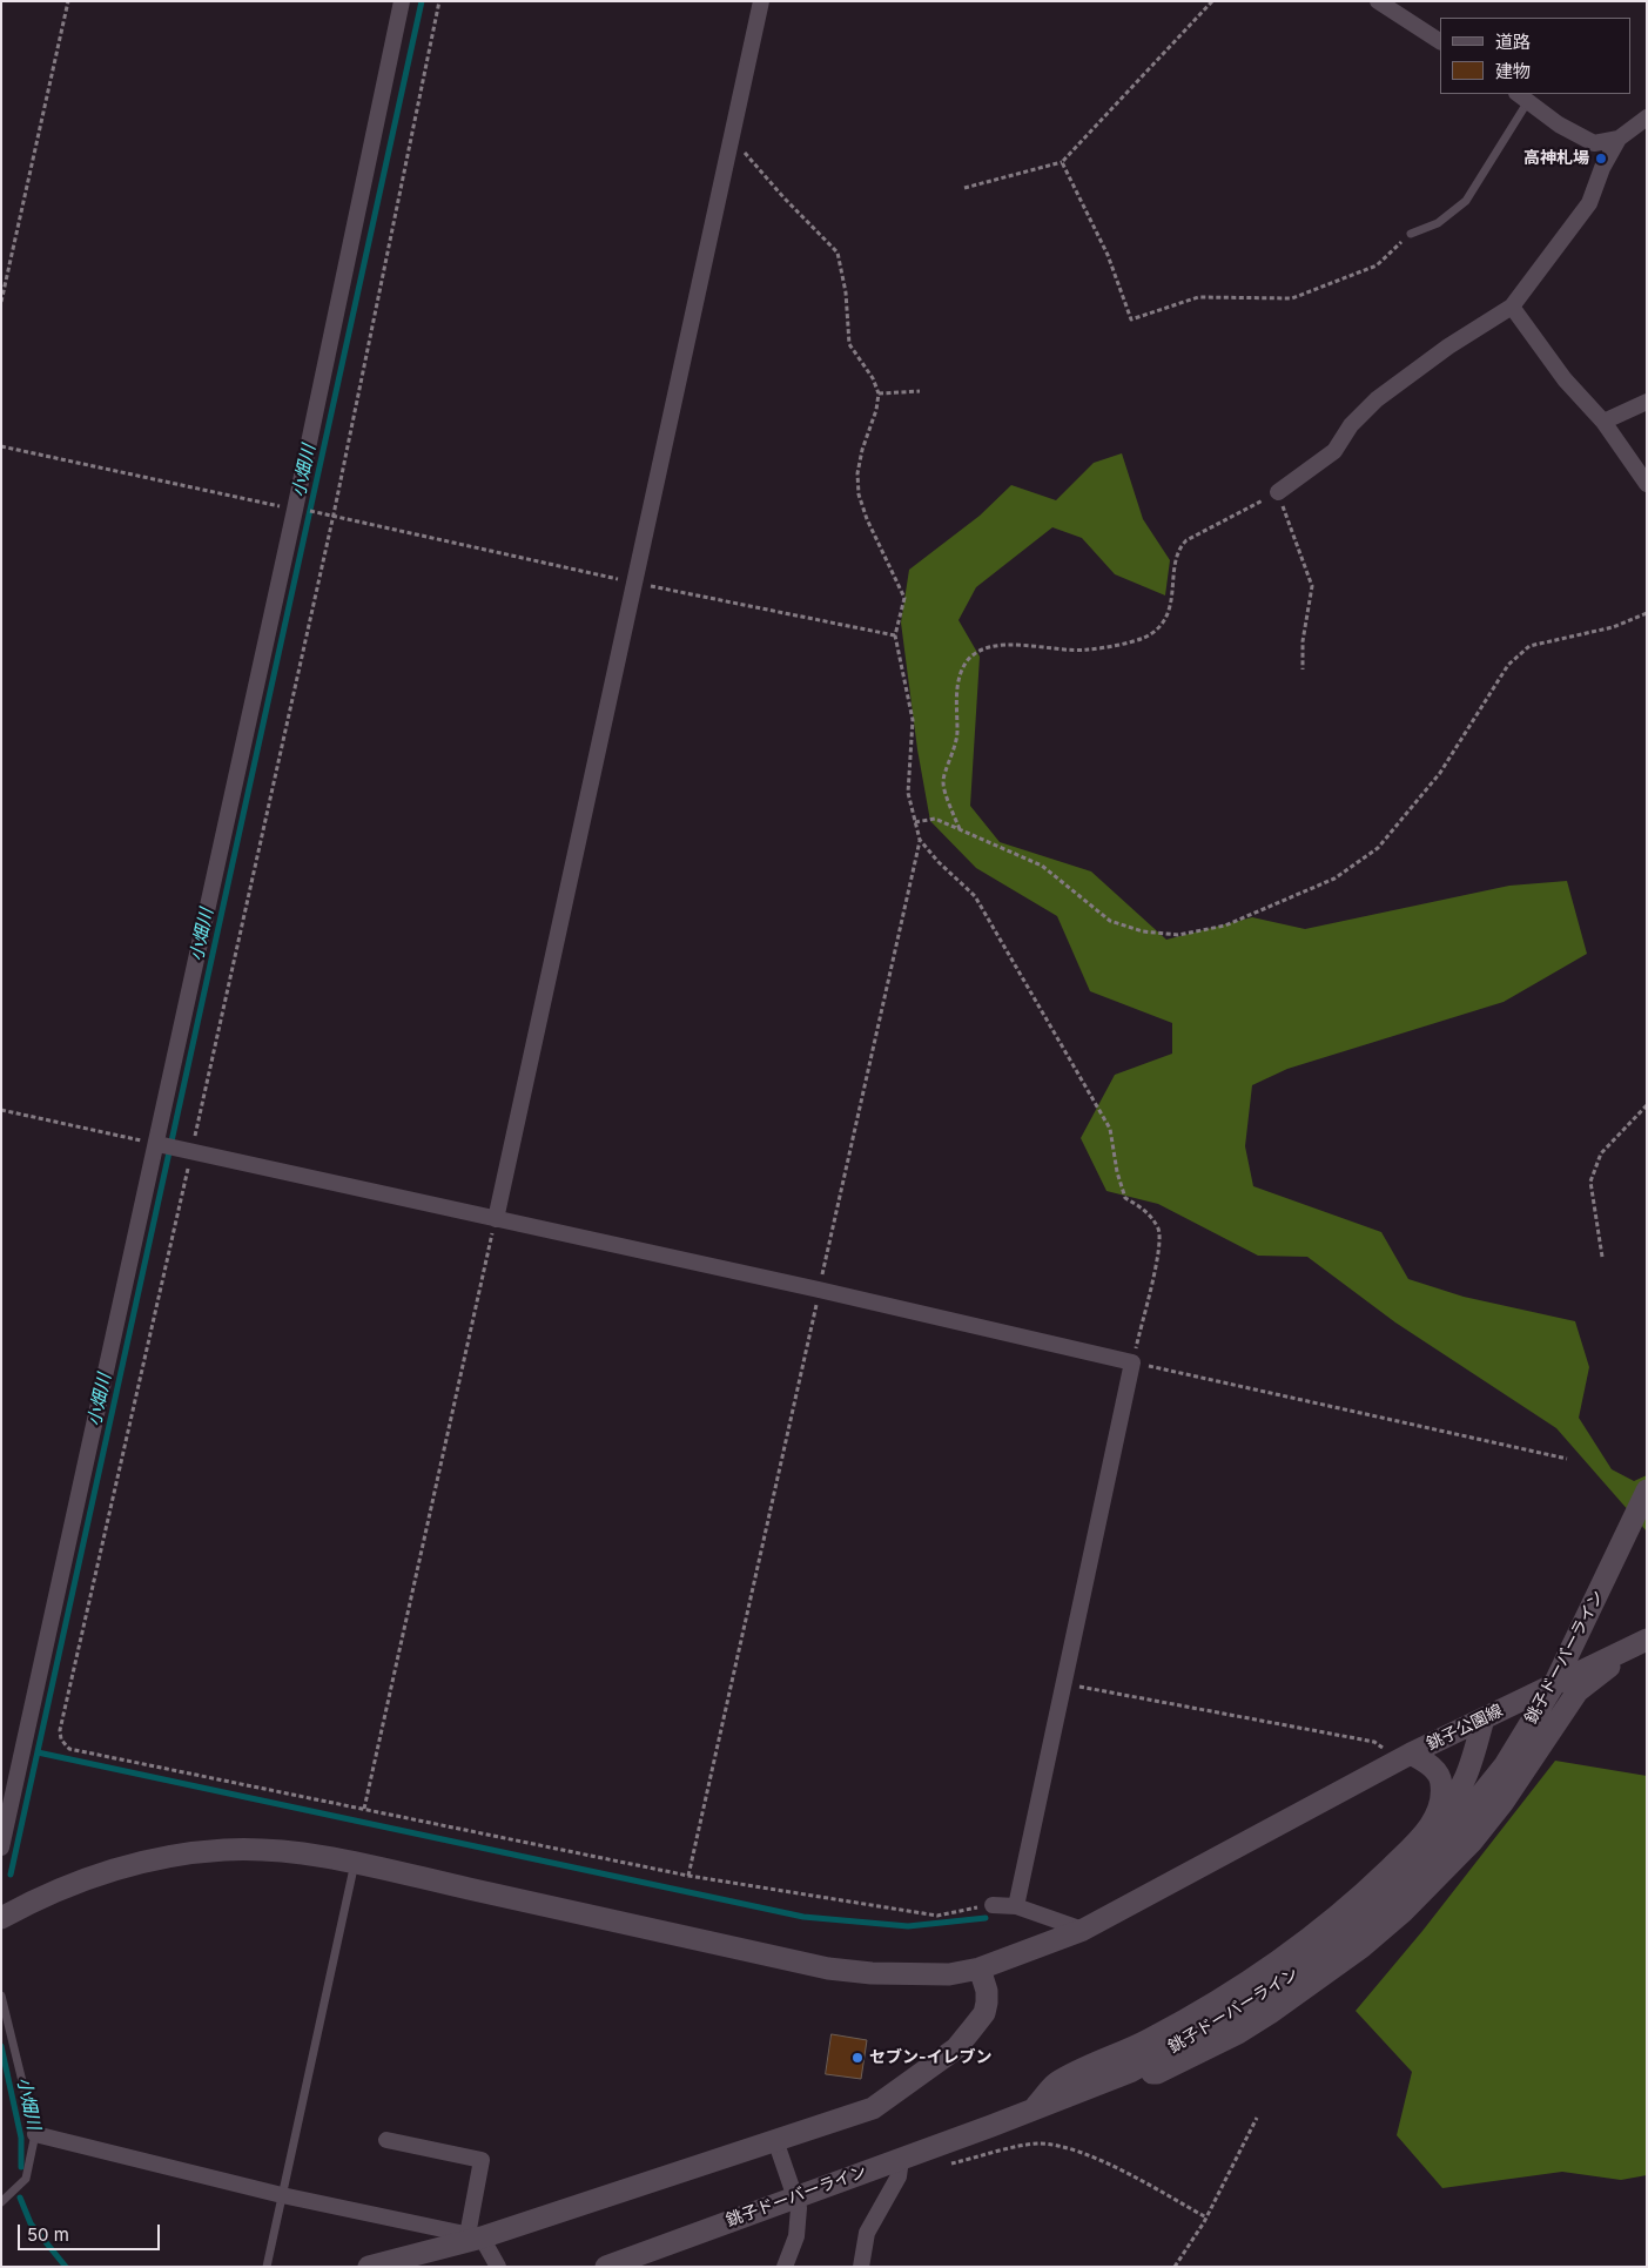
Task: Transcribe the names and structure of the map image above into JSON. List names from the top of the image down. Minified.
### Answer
{"streets":{"main road":["銚子ドーバーライン","銚子公園線"]},"water":["小畑川"],"places":["高神札場","セブン-イレブン"],"legend":["道路","建物"],"scale_bar":"50 m"}
